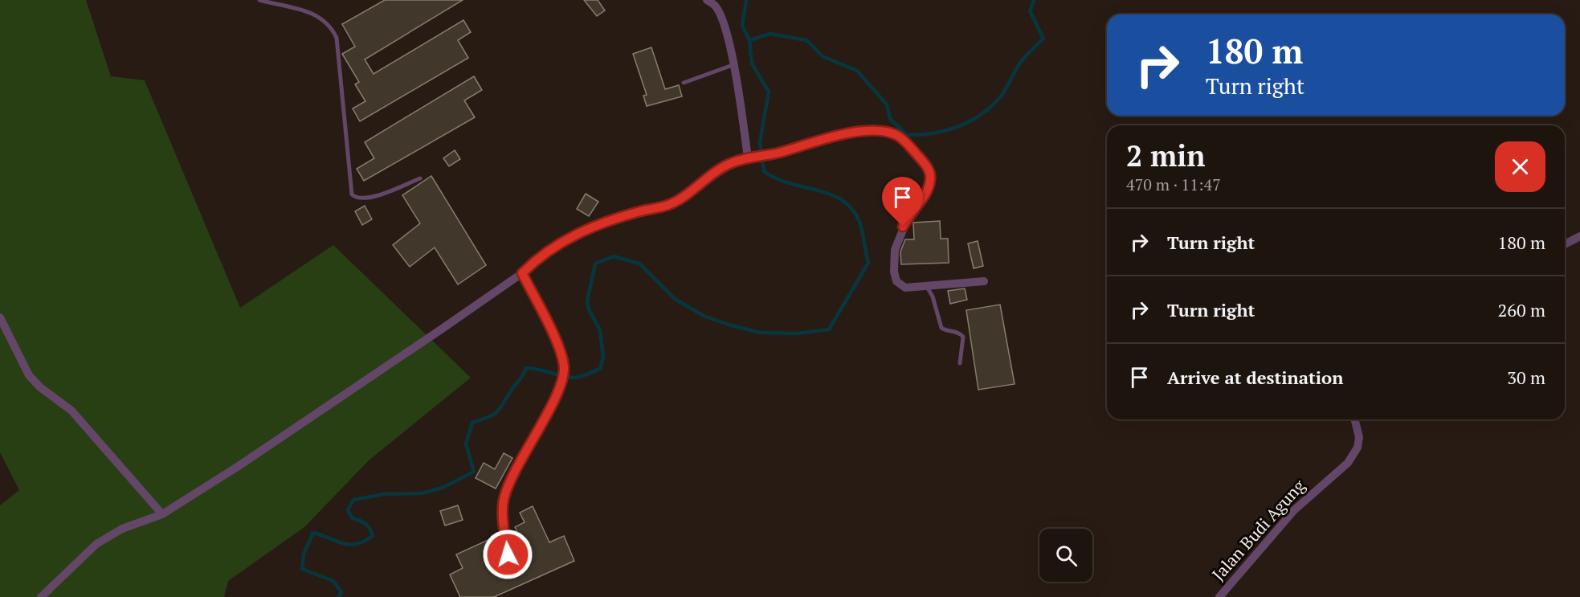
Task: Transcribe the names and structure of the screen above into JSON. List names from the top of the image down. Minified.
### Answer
{"streets":{"street":["Jalan Budi Agung"]},"page":{"turn":["180 m","Turn right"],"heading":["2 min","470 m · 11:47"],"list":[{"name":"Turn right","value":"180 m"},{"name":"Turn right","value":"260 m"},{"name":"Arrive at destination","value":"30 m"}]}}
